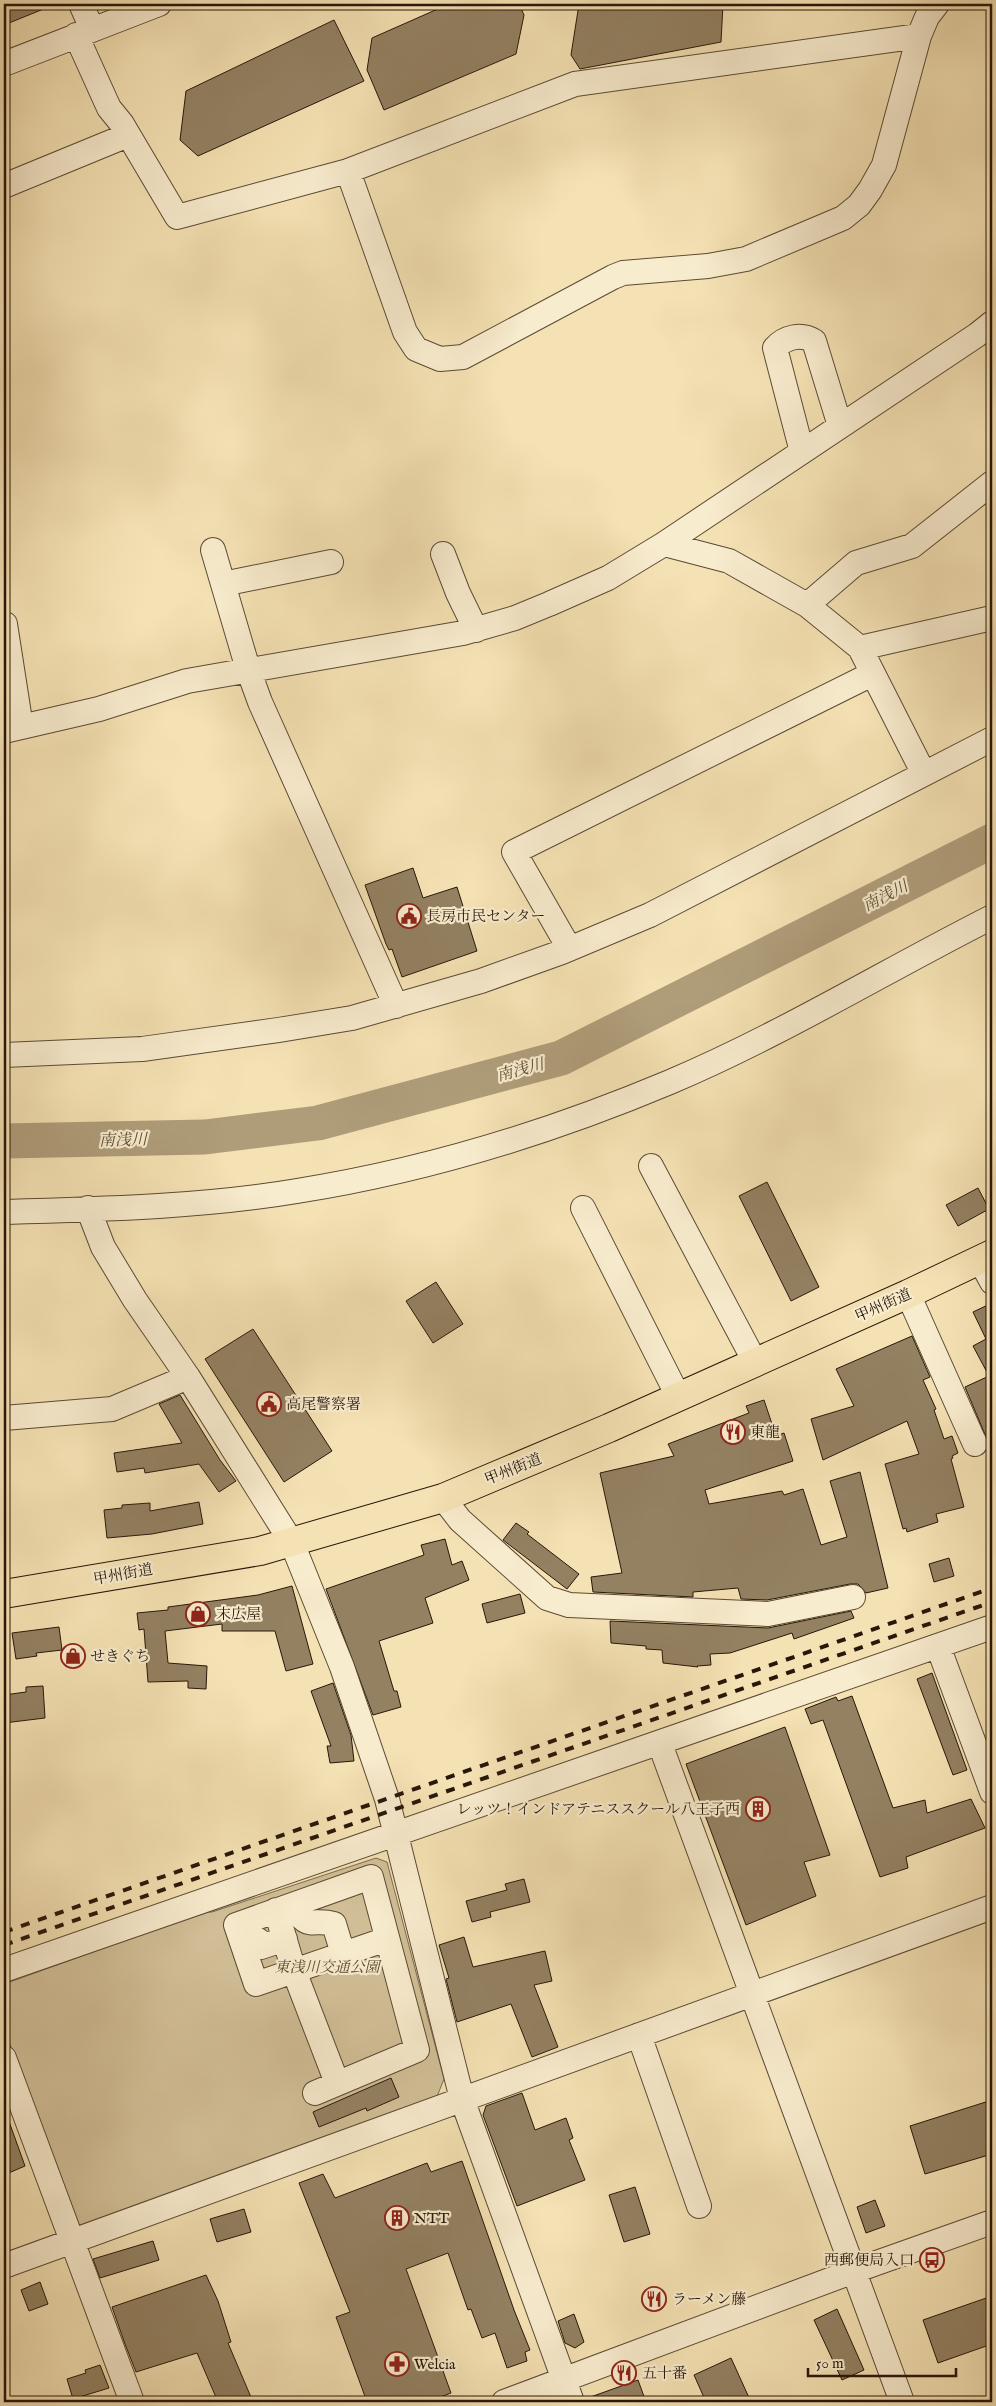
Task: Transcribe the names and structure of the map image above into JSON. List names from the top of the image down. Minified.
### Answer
{"streets":{"highway":["甲州街道"]},"water":["南浅川"],"parks":["東浅川交通公園"],"places":{"public building":["長房市民センター","高尾警察署"],"restaurant":["東龍","ラーメン藤","五十番"],"shop":["末広屋","せきぐち"],"building":["レッツ！インドアテニススクール八王子西","NTT"],"bus stop":["西郵便局入口"],"pharmacy":["Welcia"]},"scale_bar":"50 m"}
